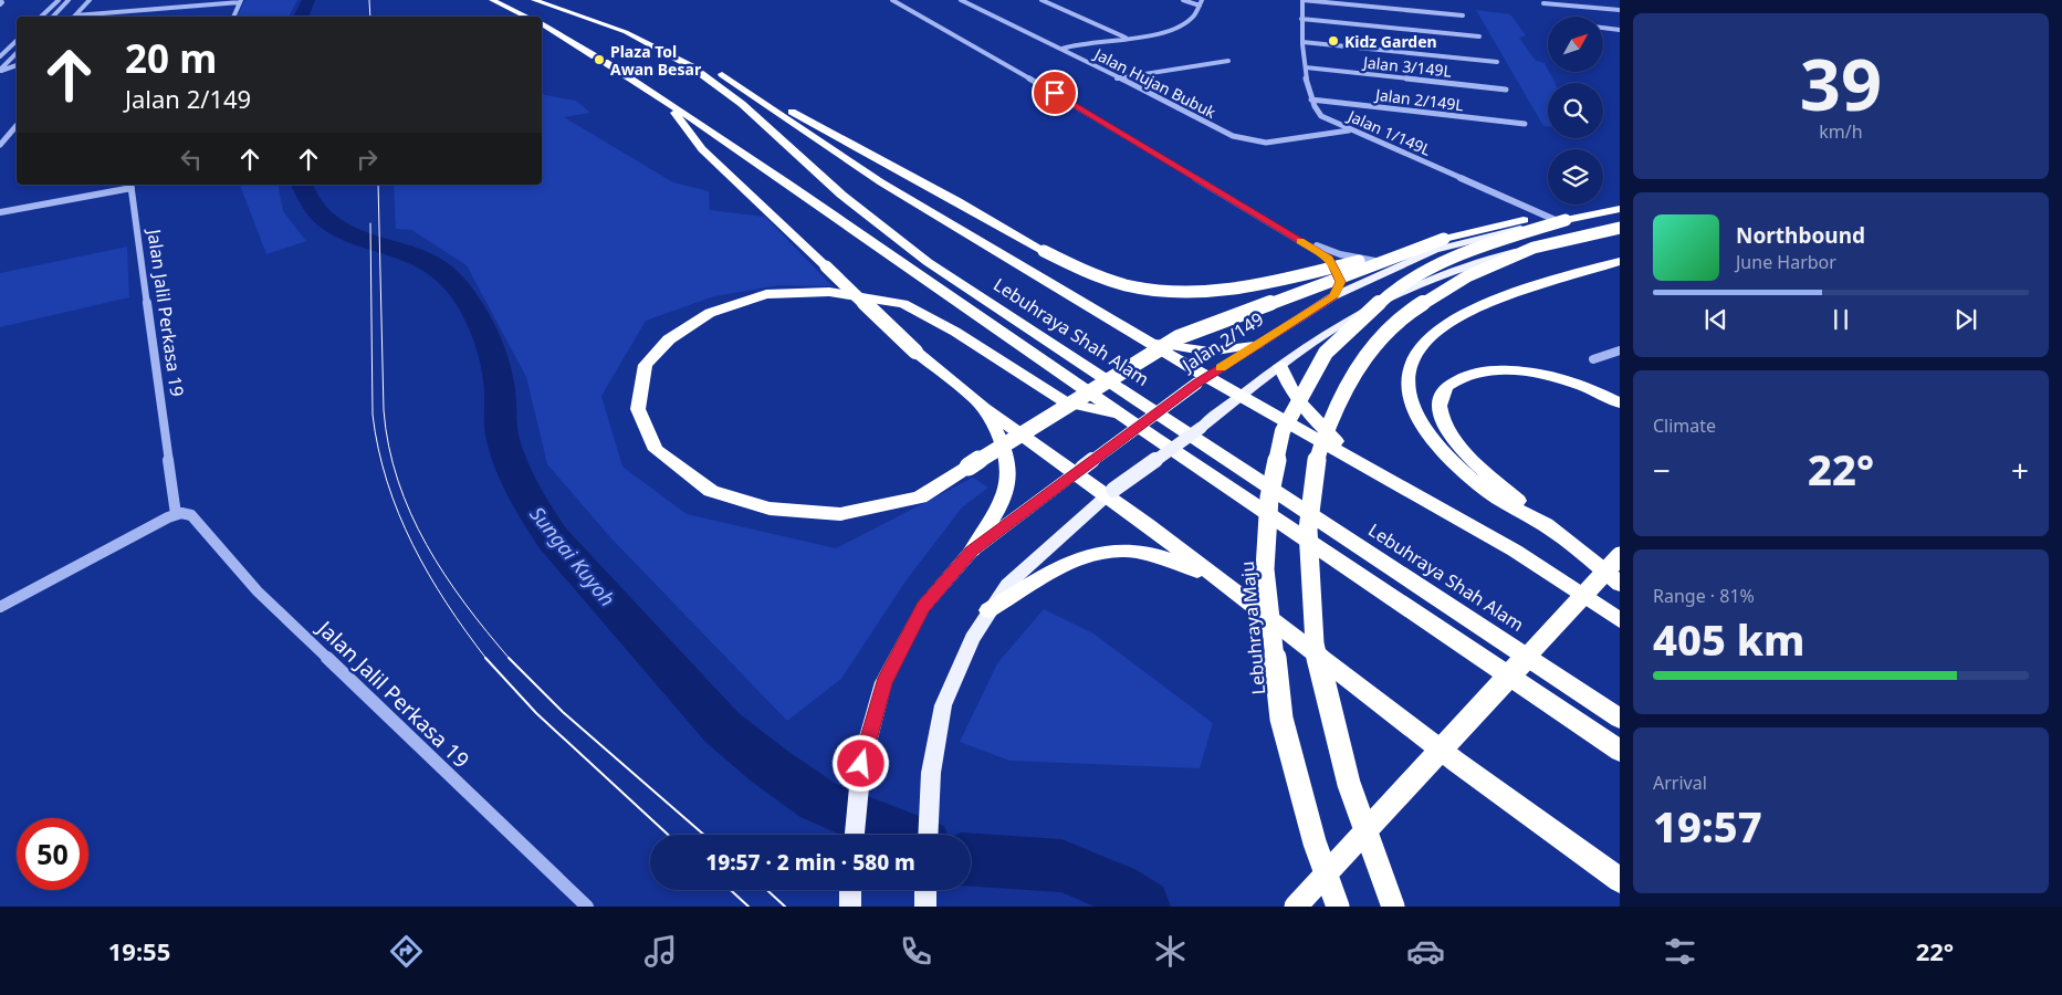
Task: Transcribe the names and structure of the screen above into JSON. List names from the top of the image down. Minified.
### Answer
{"streets":{"highway":["Lebuhraya Shah Alam","Lebuhraya Maju"],"main road":["Jalan 2/149"],"street":["Jalan 3/149L","Jalan Hujan Bubuk","Jalan 2/149L","Jalan 1/149L","Jalan Jalil Perkasa 19"]},"crossings":[["Jalan Hujan Bubuk","Jalan 1/149L"],["Jalan 2/149L","Jalan 1/149L"],["Jalan 1/149L","Jalan 2/149"],["Jalan 1/149L","Lebuhraya Maju"],["Jalan 2/149","Lebuhraya Maju"]],"water":["Sungai Kuyoh"],"places":["Kidz Garden","Plaza Tol Awan Besar"],"north":"top right","page":{"tile":[["39","km/h"],"Climate",["Range · 81%","405 km"],["Arrival","19:57"]],"turn":["20 m","Jalan 2/149"],"song":["Northbound","June Harbor"],"heat":["−","22°","+"],"limit":"50","trip":"19:57 · 2 min · 580 m","tabs":["19:55","22°"]}}
